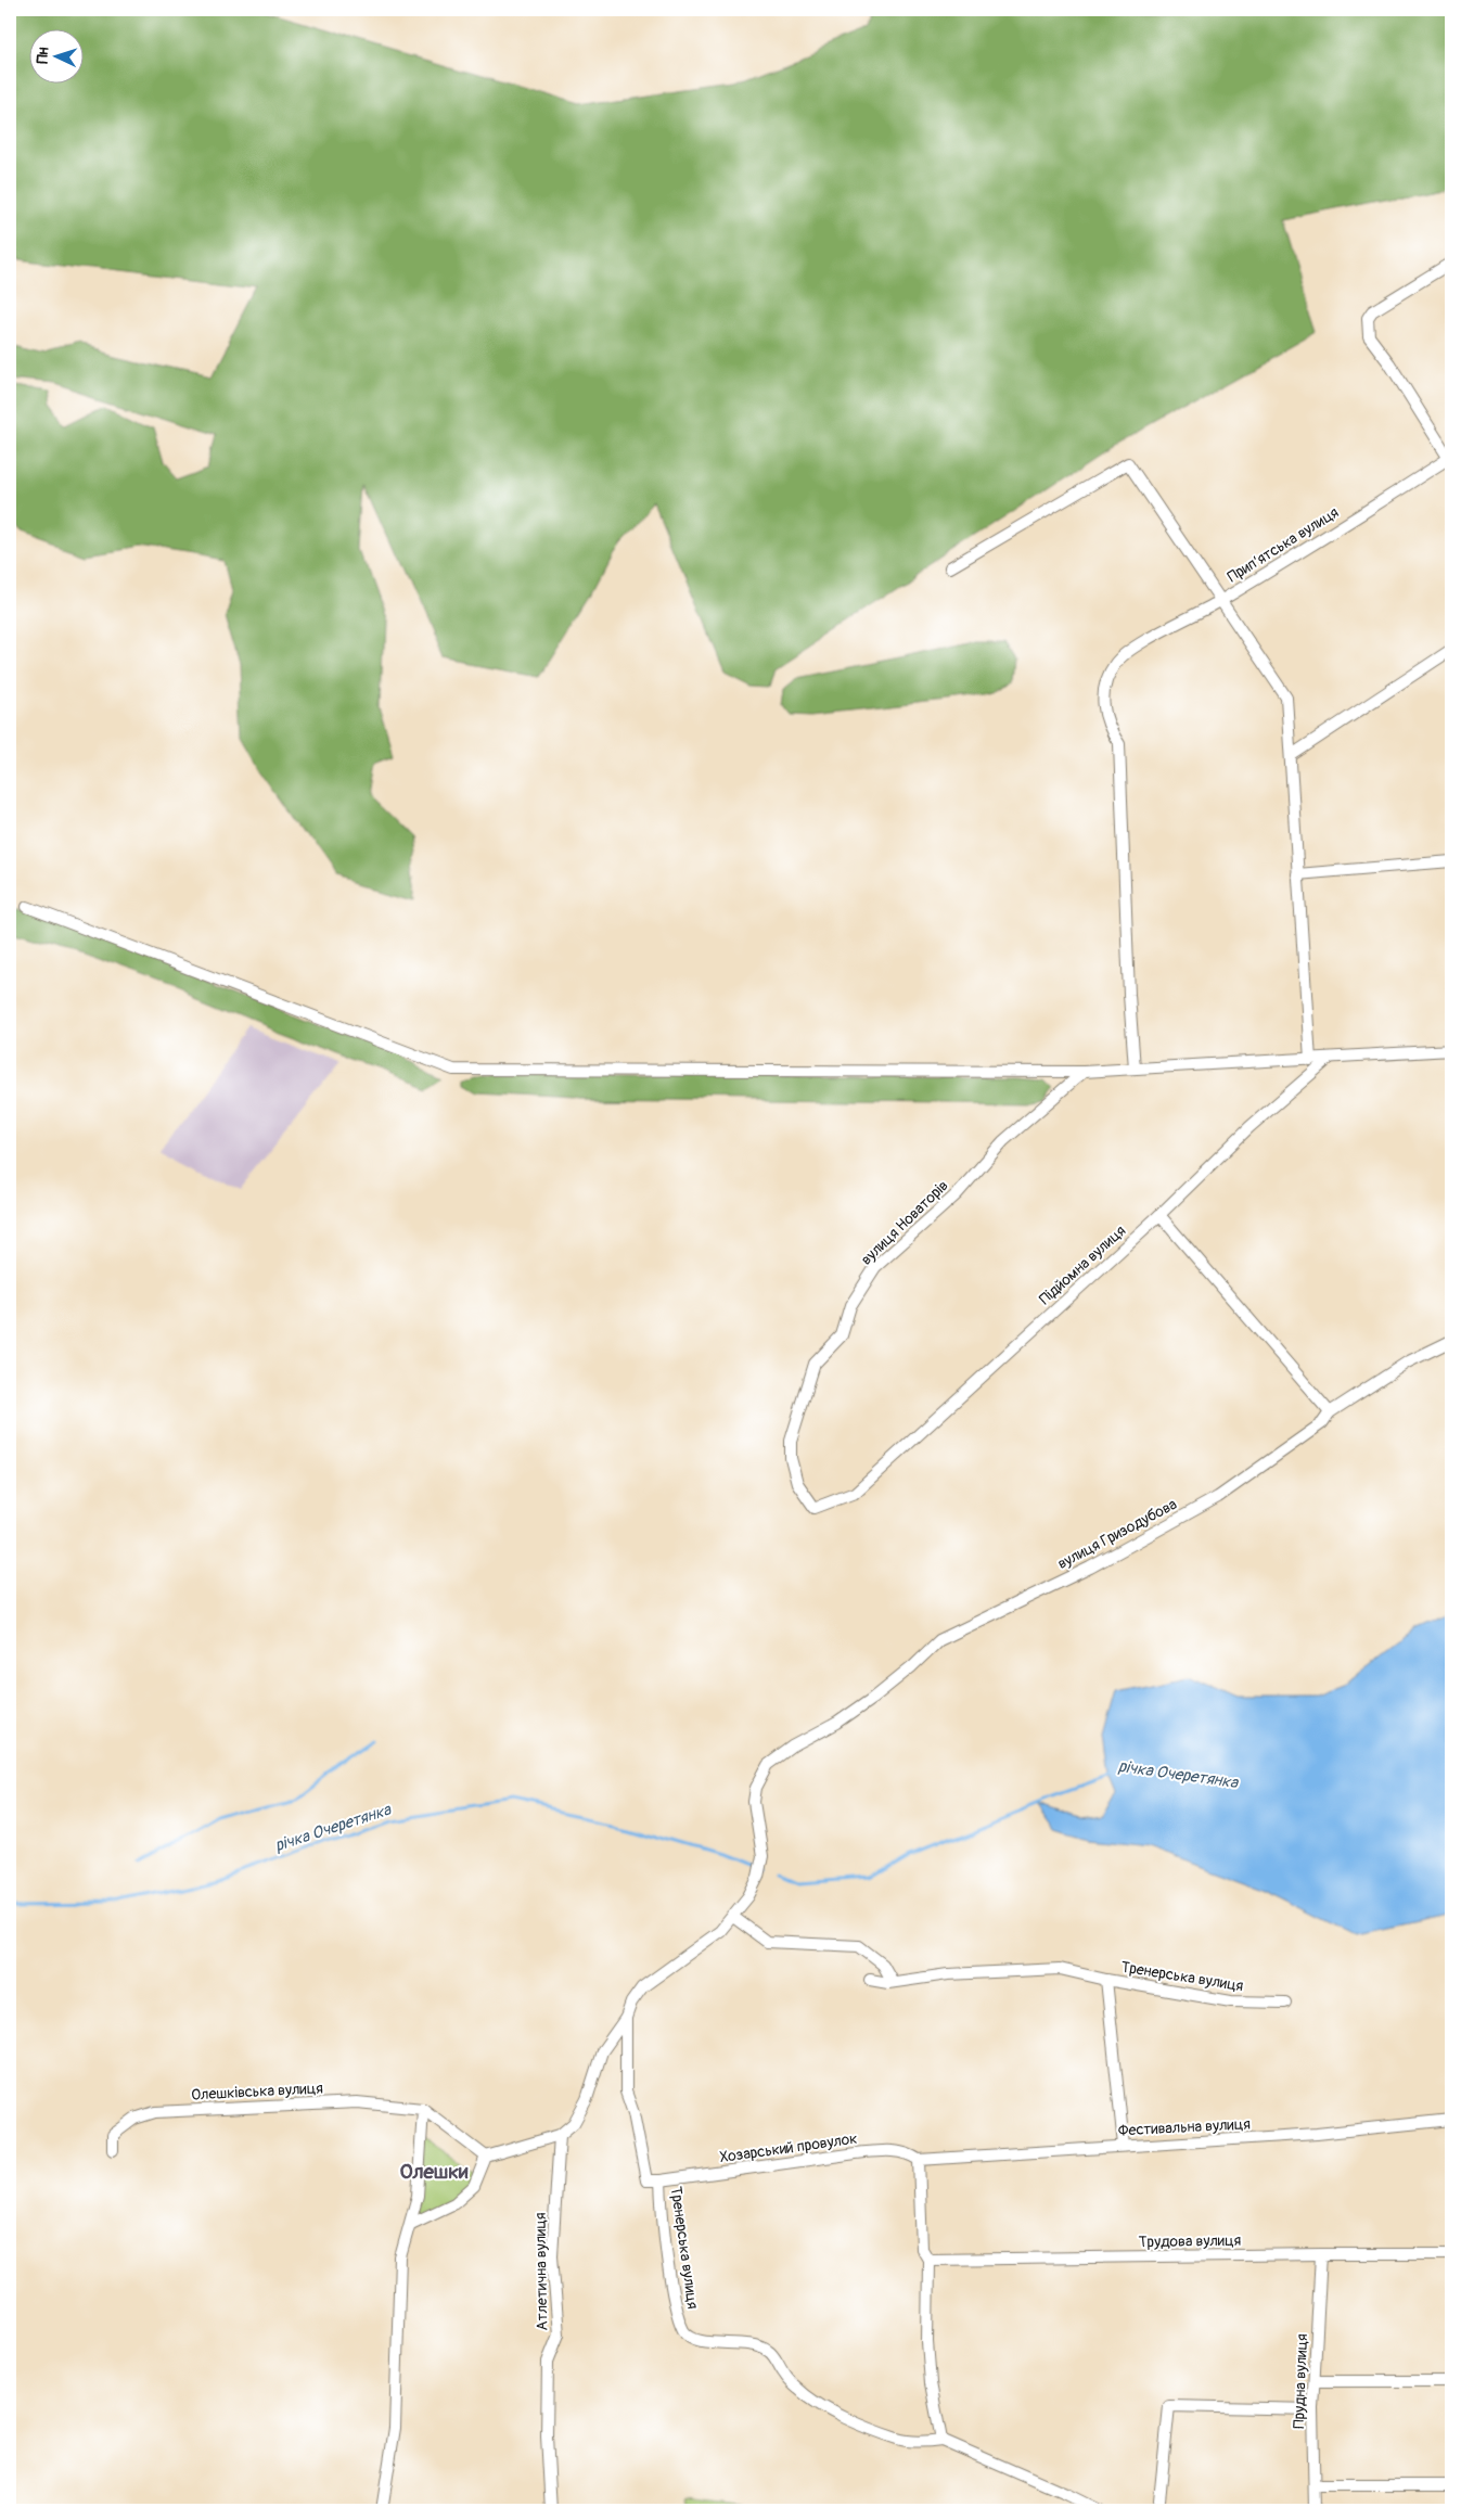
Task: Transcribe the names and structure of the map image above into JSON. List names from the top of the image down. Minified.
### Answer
{"streets":{"street":["Прип’ятська вулиця","вулиця Новаторів","Підйомна вулиця","вулиця Гризодубова","Тренерська вулиця","Олешківська вулиця","Фестивальна вулиця","Хозарський провулок","Трудова вулиця","Атлетична вулиця","Прудна вулиця"]},"crossings":[["вулиця Новаторів","Підйомна вулиця"],["вулиця Гризодубова","Тренерська вулиця"],["Тренерська вулиця","Фестивальна вулиця"],["Тренерська вулиця","Хозарський провулок"],["Фестивальна вулиця","Хозарський провулок"],["Трудова вулиця","Прудна вулиця"]],"districts":["Олешки"],"water":["річка Очеретянка"],"north":"left"}
